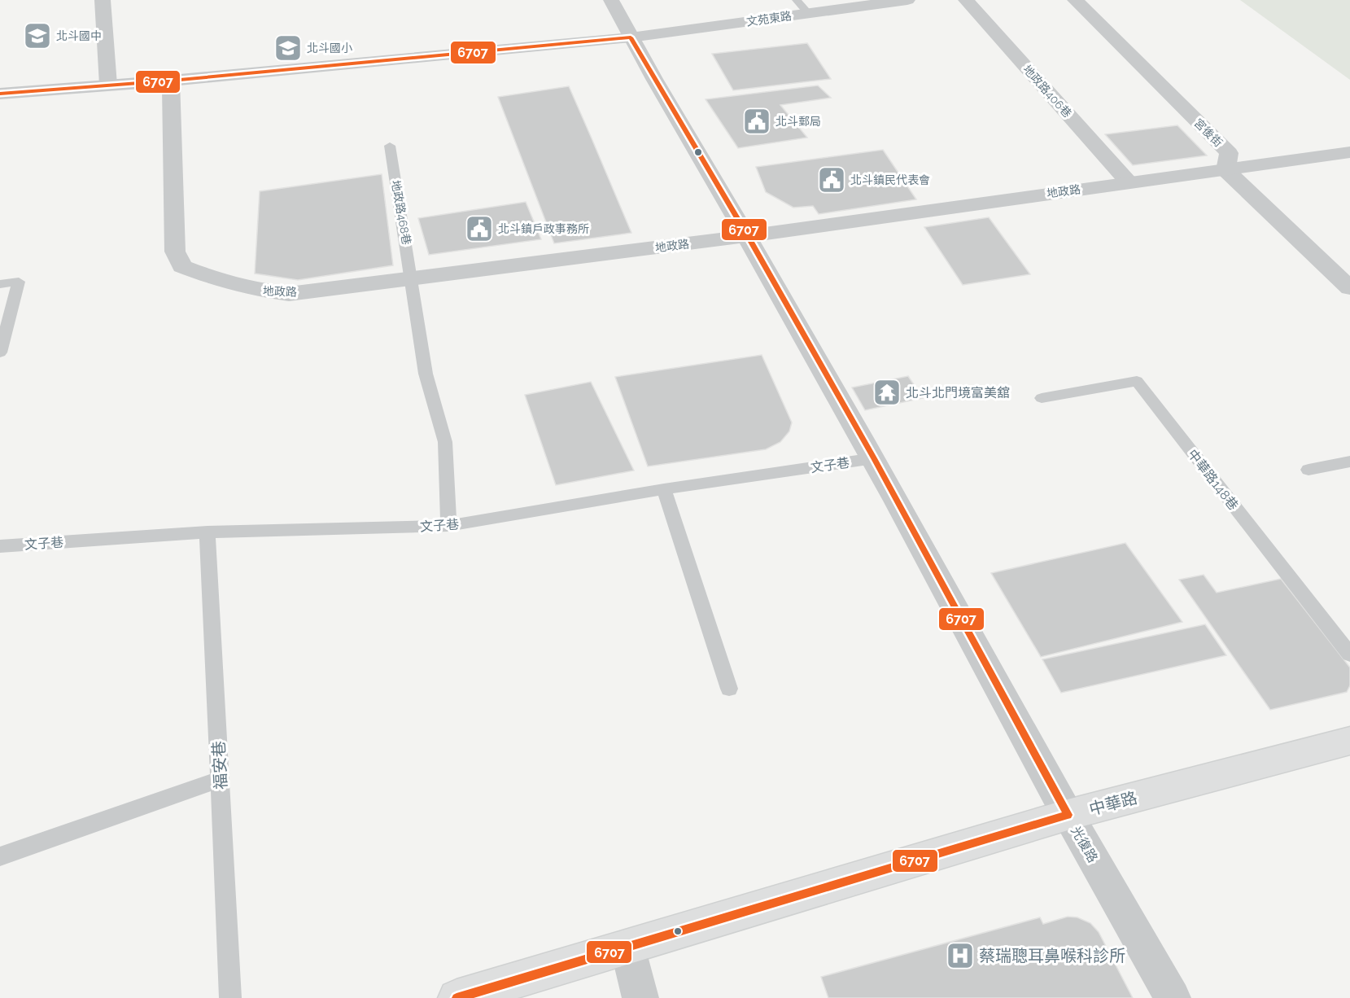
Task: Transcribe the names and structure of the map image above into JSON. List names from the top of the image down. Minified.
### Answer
{"streets":{"main road":["中華路"],"street":["文苑東路","地政路406巷","宮後街","地政路","光復路"],"lane":["地政路468巷","文子巷","中華路148巷","福安巷"]},"crossings":[["文苑東路","地政路"],["文苑東路","光復路"],["地政路406巷","地政路"],["宮後街","地政路"],["地政路","地政路468巷"],["地政路","光復路"],["地政路468巷","文子巷"],["文子巷","福安巷"],["文子巷","光復路"],["中華路","光復路"]],"places":{"school or university":["北斗國中","北斗國小"],"public building":["北斗郵局","北斗鎮民代表會","北斗鎮戶政事務所"],"temple":["北斗北門境富美舘"],"hospital":["蔡瑞聰耳鼻喉科診所"]},"lines":["transit line 6707"]}
